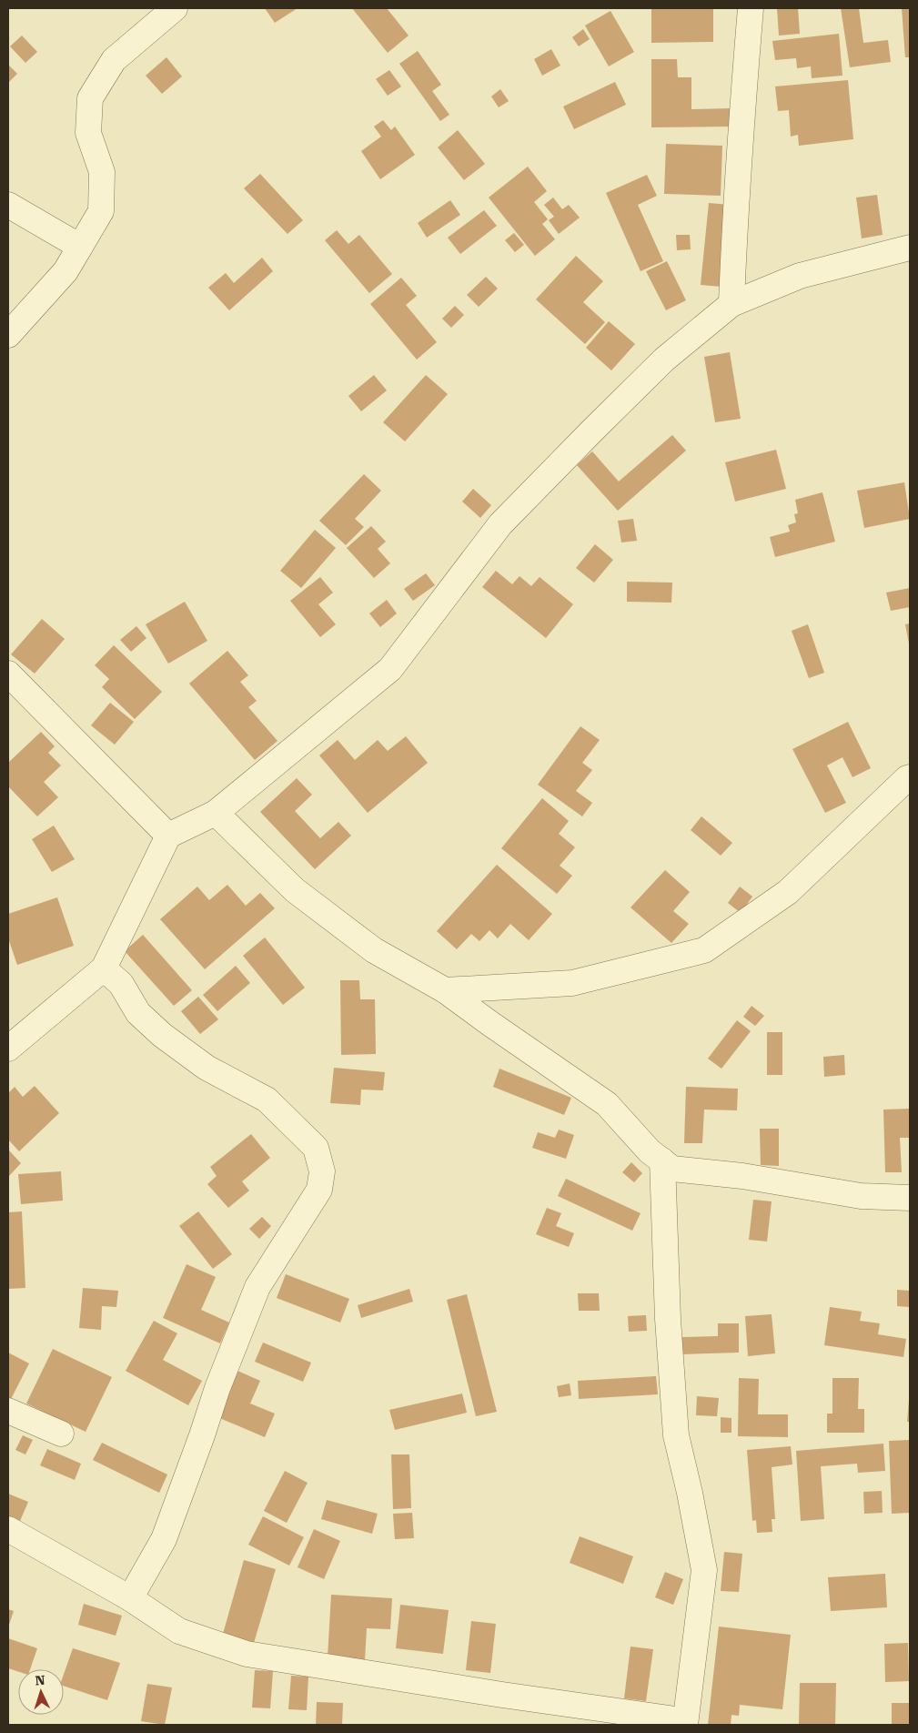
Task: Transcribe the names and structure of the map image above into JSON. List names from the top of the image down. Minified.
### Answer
{"north":"top"}
